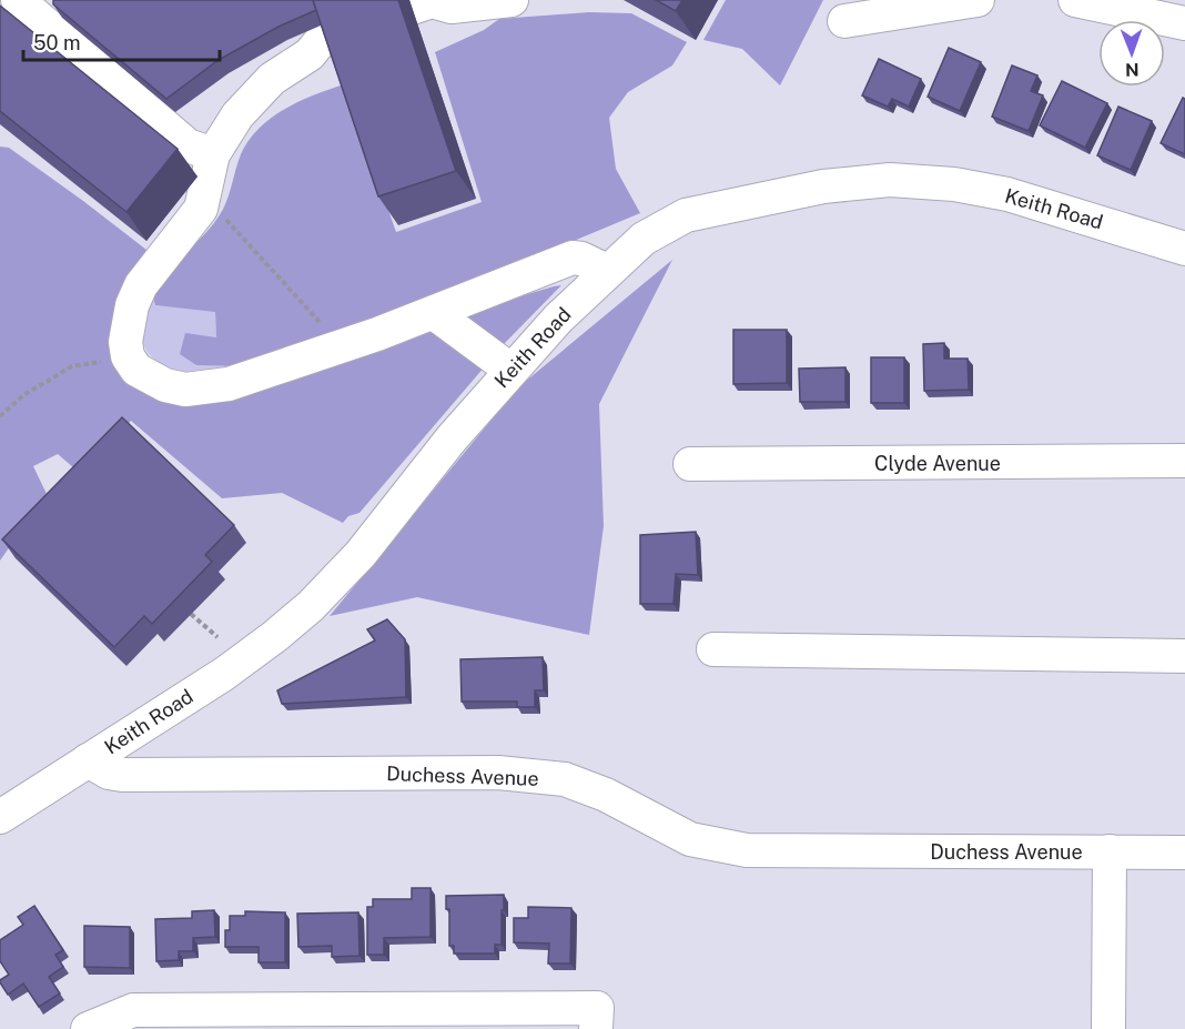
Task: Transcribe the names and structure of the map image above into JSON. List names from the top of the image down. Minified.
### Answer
{"streets":{"street":["Keith Road","Clyde Avenue","Duchess Avenue"]},"crossings":[["Keith Road","Duchess Avenue"]],"scale_bar":"50 m","north":"bottom"}
